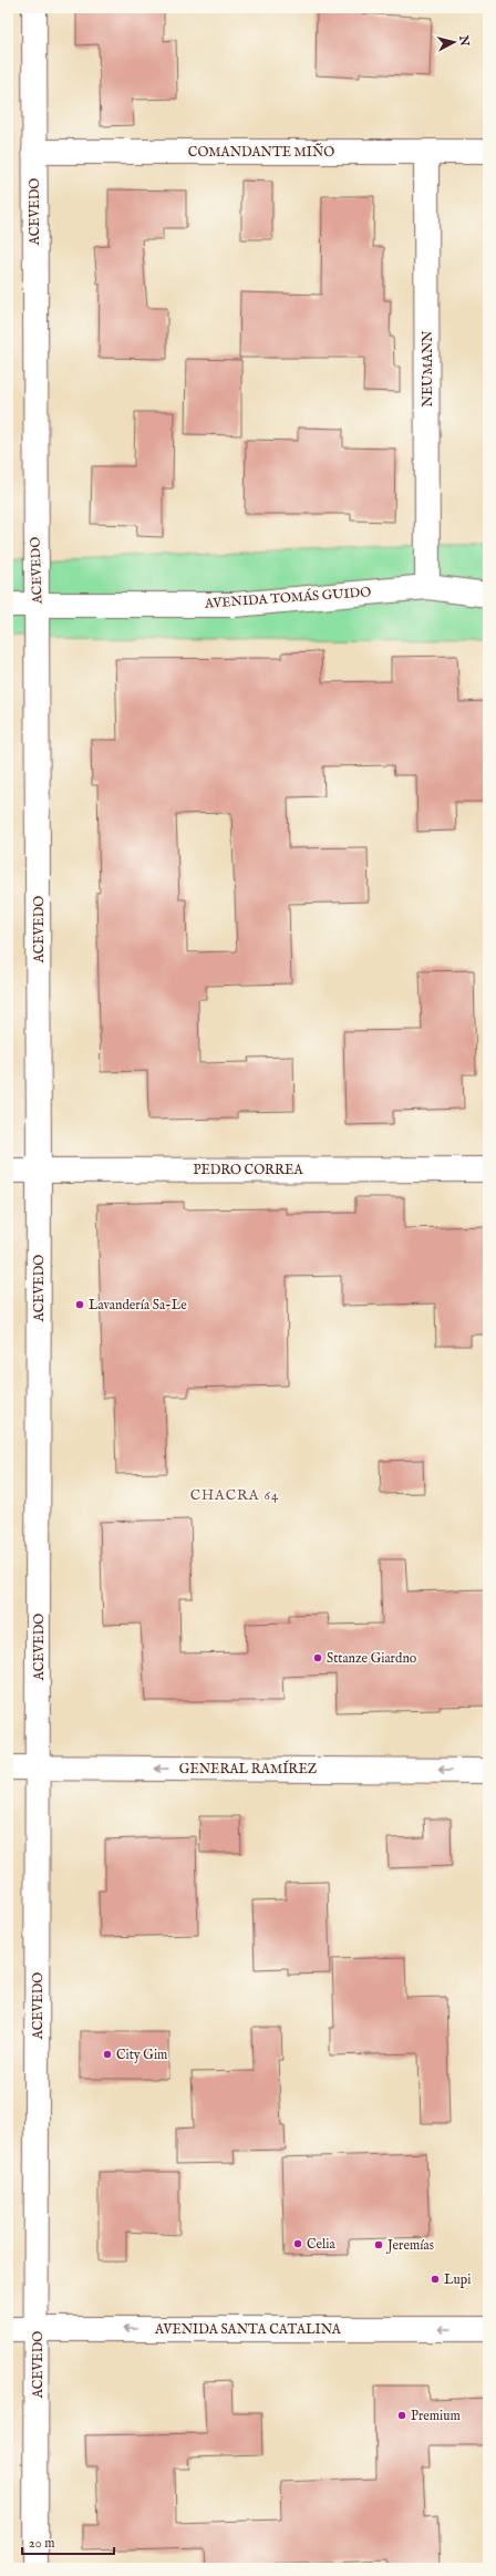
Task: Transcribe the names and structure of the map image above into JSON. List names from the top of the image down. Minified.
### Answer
{"streets":{"street":["COMANDANTE MIÑO","ACEVEDO","NEUMANN","AVENIDA TOMÁS GUIDO","PEDRO CORREA","GENERAL RAMÍREZ","AVENIDA SANTA CATALINA"]},"crossings":[["COMANDANTE MIÑO","ACEVEDO"],["COMANDANTE MIÑO","NEUMANN"],["ACEVEDO","AVENIDA TOMÁS GUIDO"],["ACEVEDO","PEDRO CORREA"],["ACEVEDO","GENERAL RAMÍREZ"],["ACEVEDO","AVENIDA SANTA CATALINA"],["NEUMANN","AVENIDA TOMÁS GUIDO"]],"one_way":["GENERAL RAMÍREZ","AVENIDA SANTA CATALINA"],"districts":["CHACRA 64"],"places":["Lavandería Sa-Le","Sttanze Giardno","City Gim","Celia","Jeremías","Lupi","Premium"],"scale_bar":"20 m","north":"right"}
